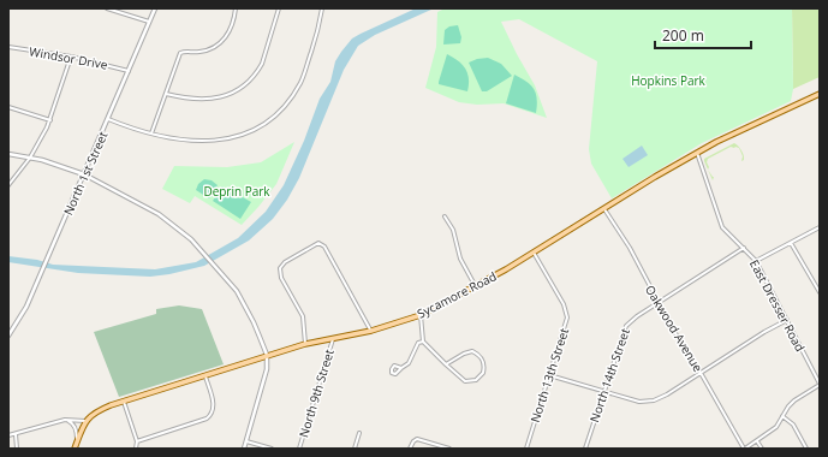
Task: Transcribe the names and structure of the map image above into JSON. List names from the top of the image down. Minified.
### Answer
{"streets":{"main road":["Sycamore Road"],"street":["Windsor Drive","North 1st Street","East Dresser Road","Oakwood Avenue","North 13th Street","North 14th Street","North 9th Street"]},"crossings":[["Windsor Drive","North 1st Street"],["Sycamore Road","East Dresser Road"],["Sycamore Road","Oakwood Avenue"],["Sycamore Road","North 13th Street"],["Sycamore Road","North 9th Street"],["East Dresser Road","North 14th Street"],["Oakwood Avenue","North 14th Street"]],"parks":["Hopkins Park","Deprin Park"],"scale_bar":"200 m"}
